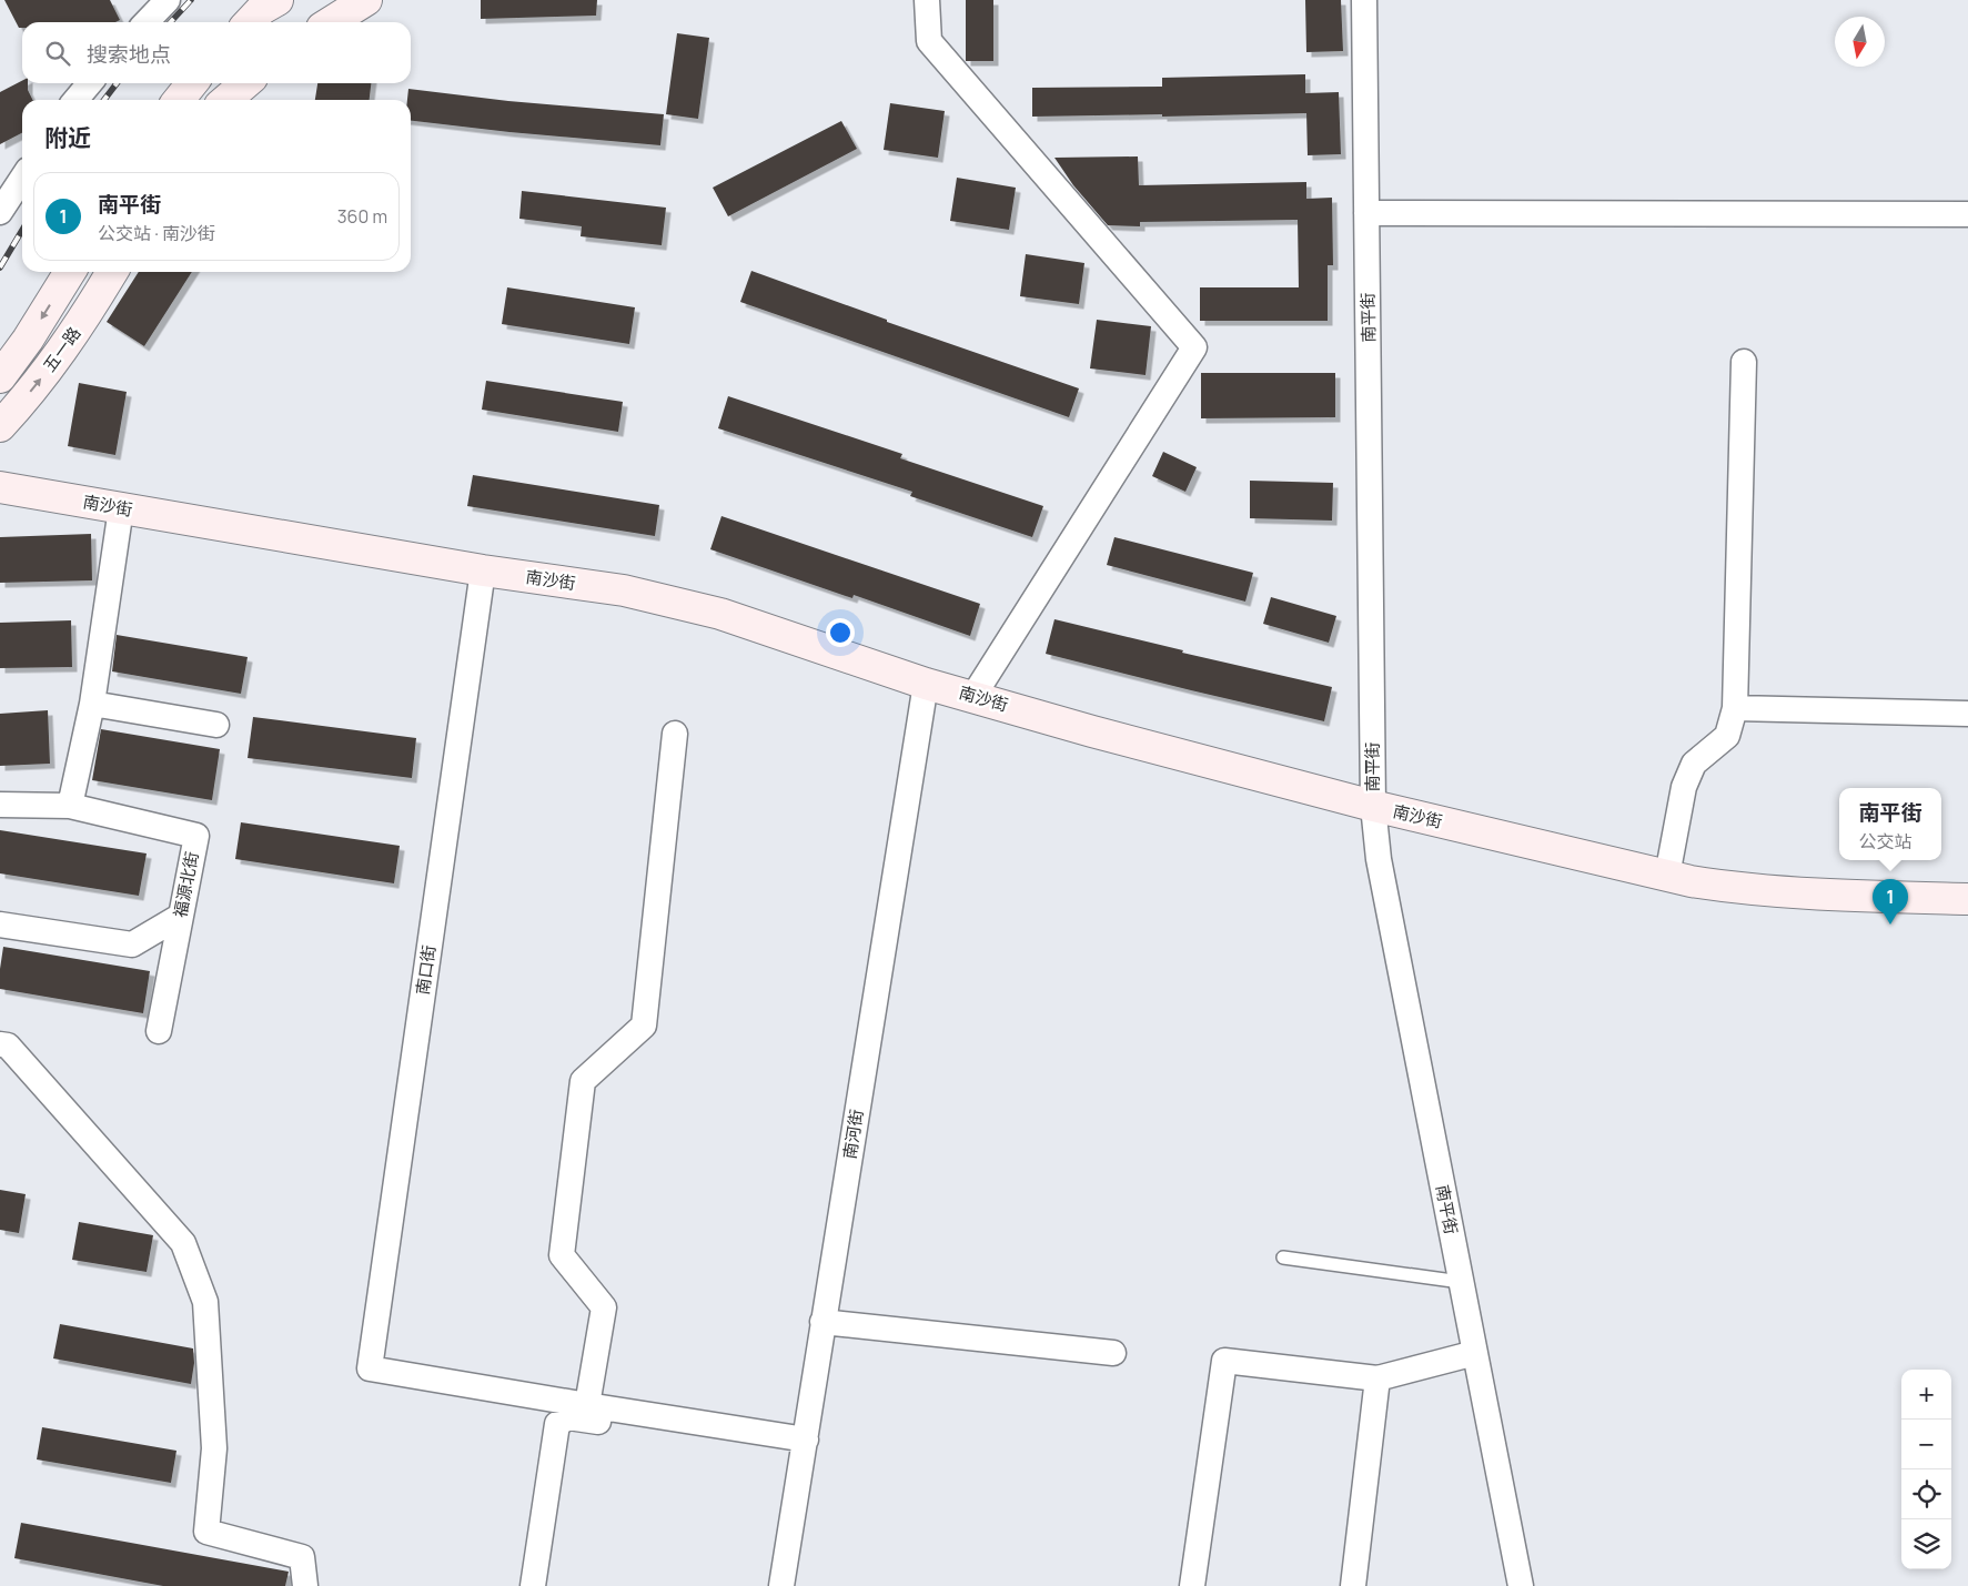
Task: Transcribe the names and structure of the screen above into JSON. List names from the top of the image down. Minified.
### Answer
{"streets":{"street":["南平街","五一路","南沙街","福源北街","南口街","南河街"]},"crossings":[["南平街","南沙街"],["南沙街","南口街"],["南沙街","南河街"]],"north":"bottom","page":{"search":"搜索地点","heading":"附近","list":[{"mark":"1","name":"南平街","note":"公交站 · 南沙街","value":"360 m"}],"popup":["南平街","公交站"],"pins":"1","map_buttons":["+","−"]}}
